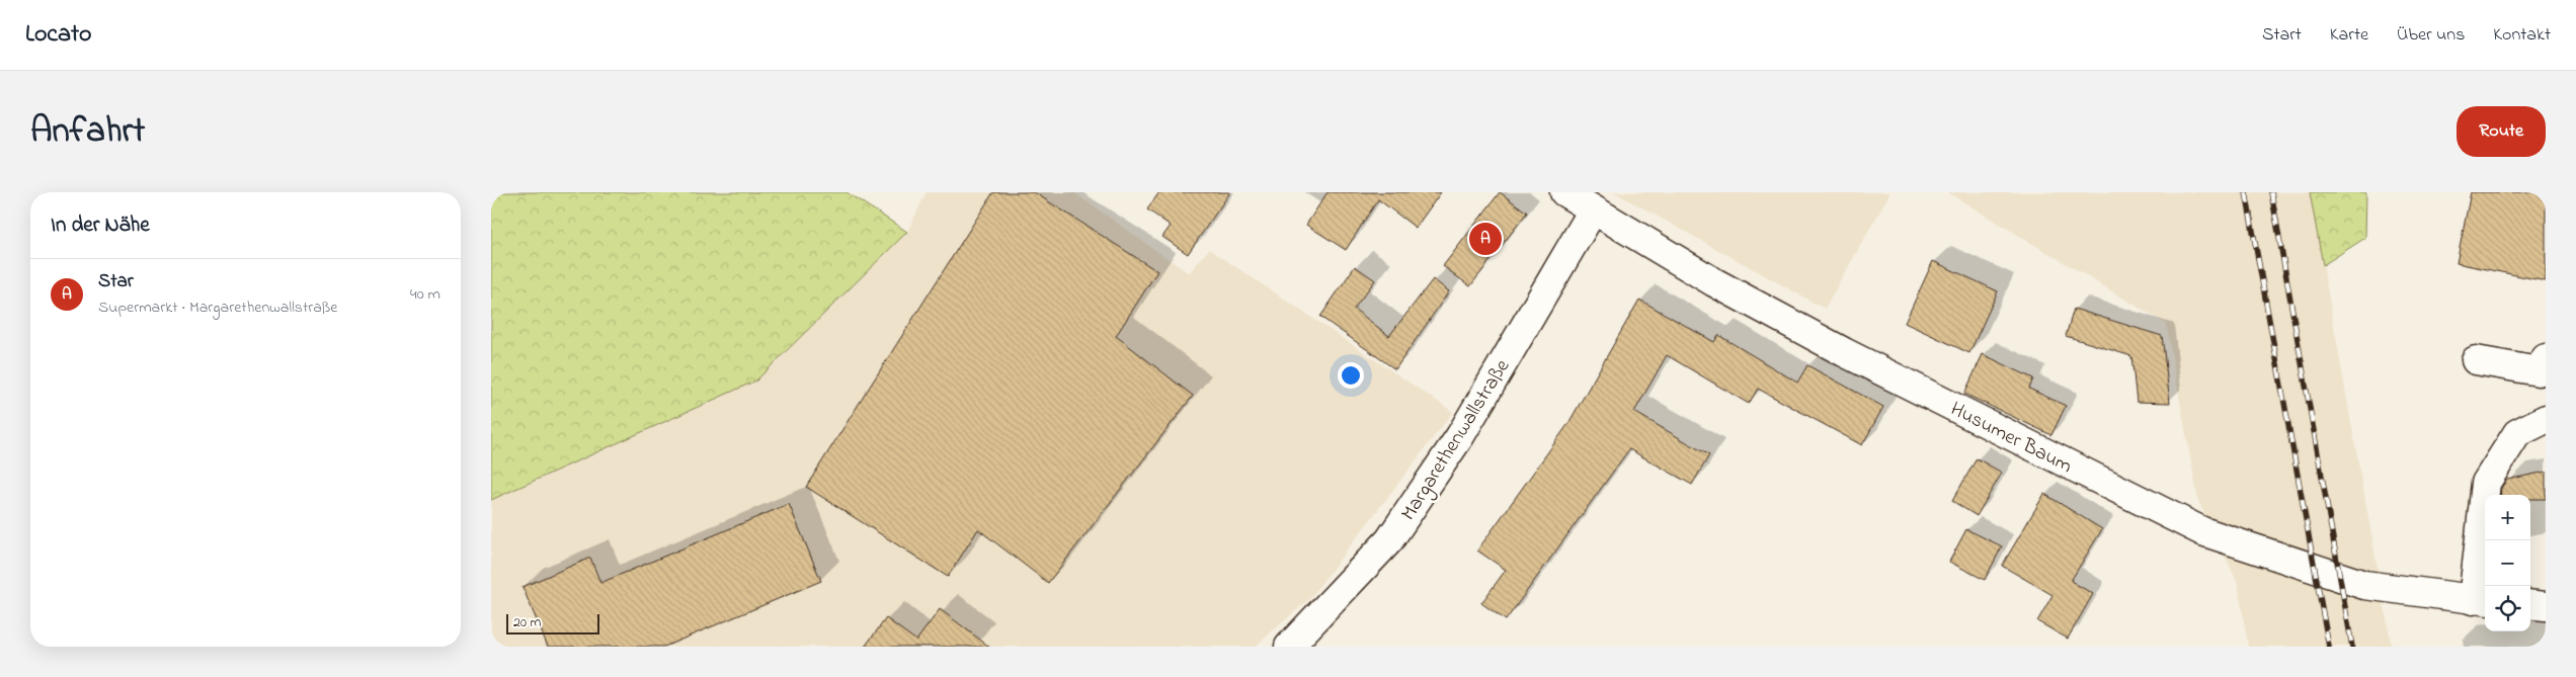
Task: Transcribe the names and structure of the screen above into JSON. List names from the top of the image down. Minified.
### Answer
{"streets":{"street":["Husumer Baum","Margarethenwallstraße"]},"crossings":[["Husumer Baum","Margarethenwallstraße"]],"scale_bar":"20 m","page":{"header":"Locato","nav":["Start","Karte","Über uns","Kontakt"],"title":"Anfahrt","buttons":"Route","heading":"In der Nähe","pins":"A","list":[{"mark":"A","name":"Star","note":"Supermarkt · Margarethenwallstraße","value":"40 m"}],"map_buttons":["+","−"],"scale":"20 m"}}
